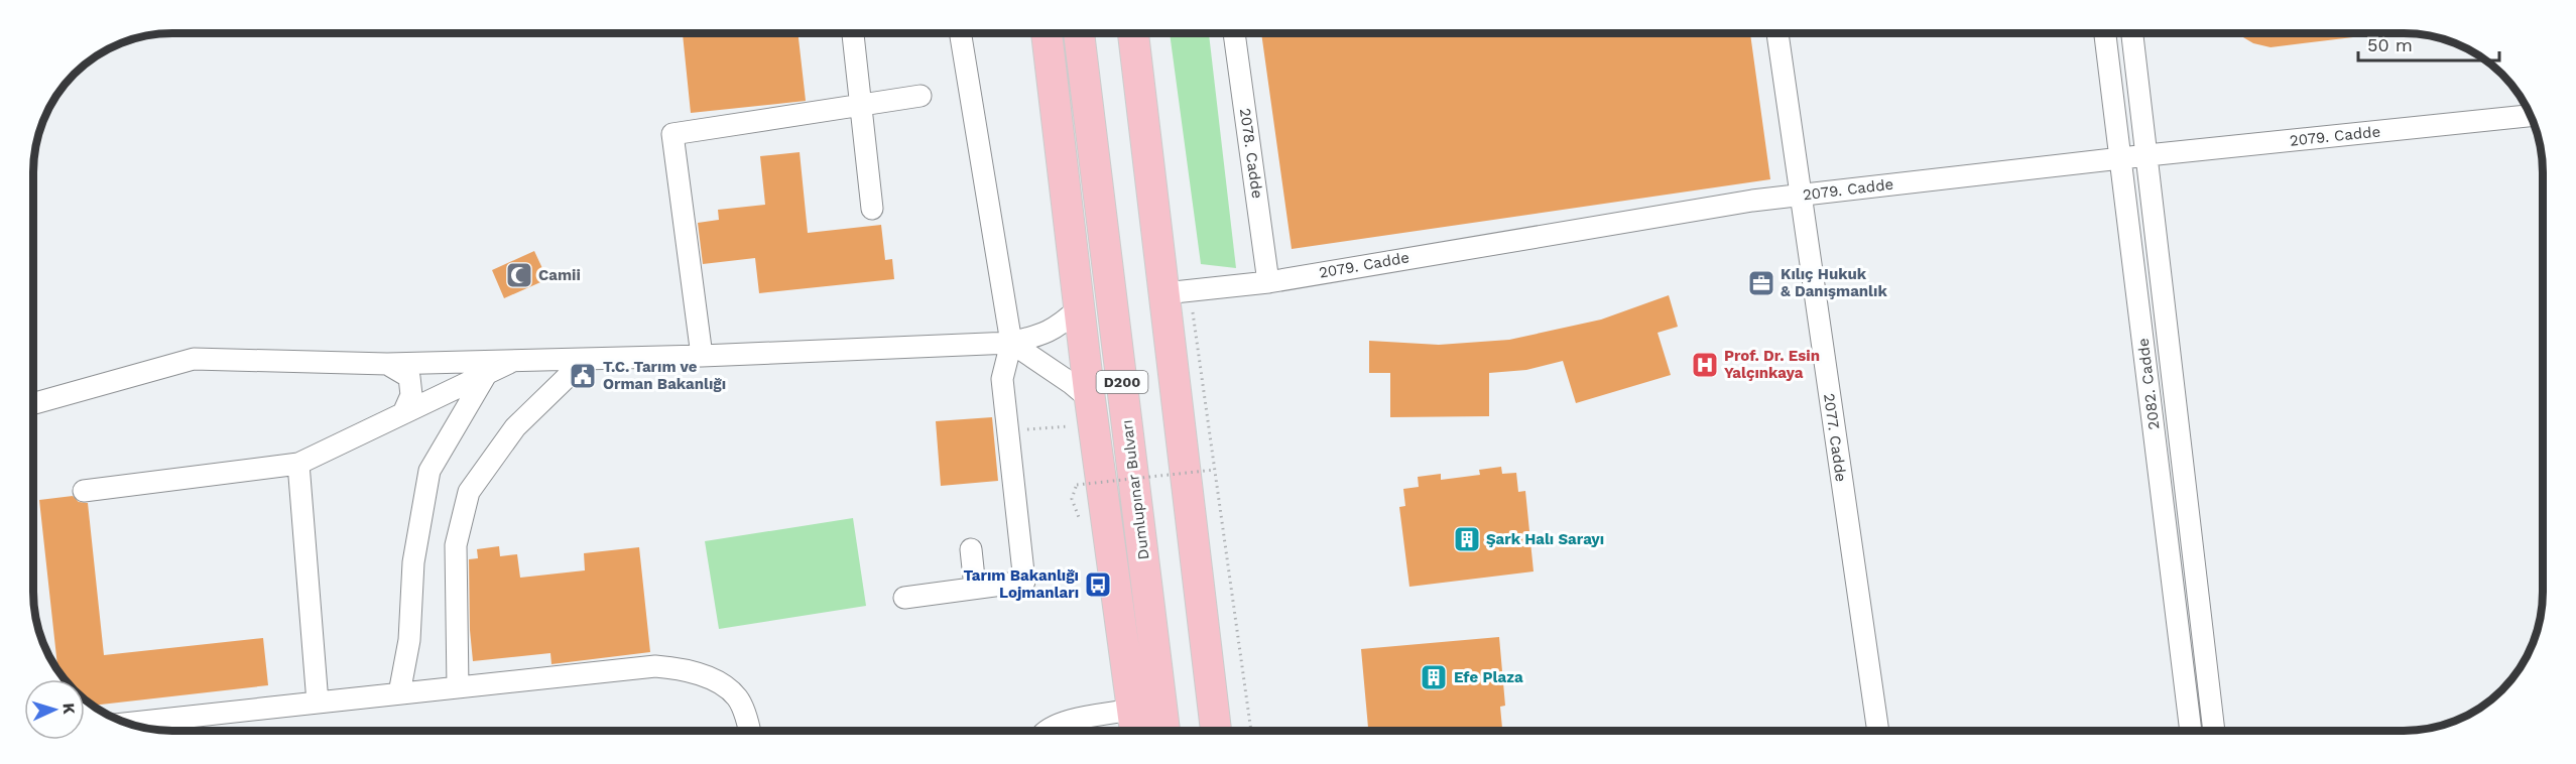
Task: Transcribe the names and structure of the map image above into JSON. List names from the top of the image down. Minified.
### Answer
{"streets":{"highway":["D200","Dumlupınar Bulvarı"],"street":["2079. Cadde","2078. Cadde","2082. Cadde","2077. Cadde"]},"crossings":[["2079. Cadde","2078. Cadde"],["2079. Cadde","2082. Cadde"],["2079. Cadde","2077. Cadde"]],"places":{"mosque":["Camii"],"office":["Kılıç Hukuk & Danışmanlık"],"hospital":["Prof. Dr. Esin Yalçınkaya"],"public building":["T.C. Tarım ve Orman Bakanlığı"],"building":["Şark Halı Sarayı","Efe Plaza"],"bus stop":["Tarım Bakanlığı Lojmanları"]},"scale_bar":"50 m","north":"right"}
